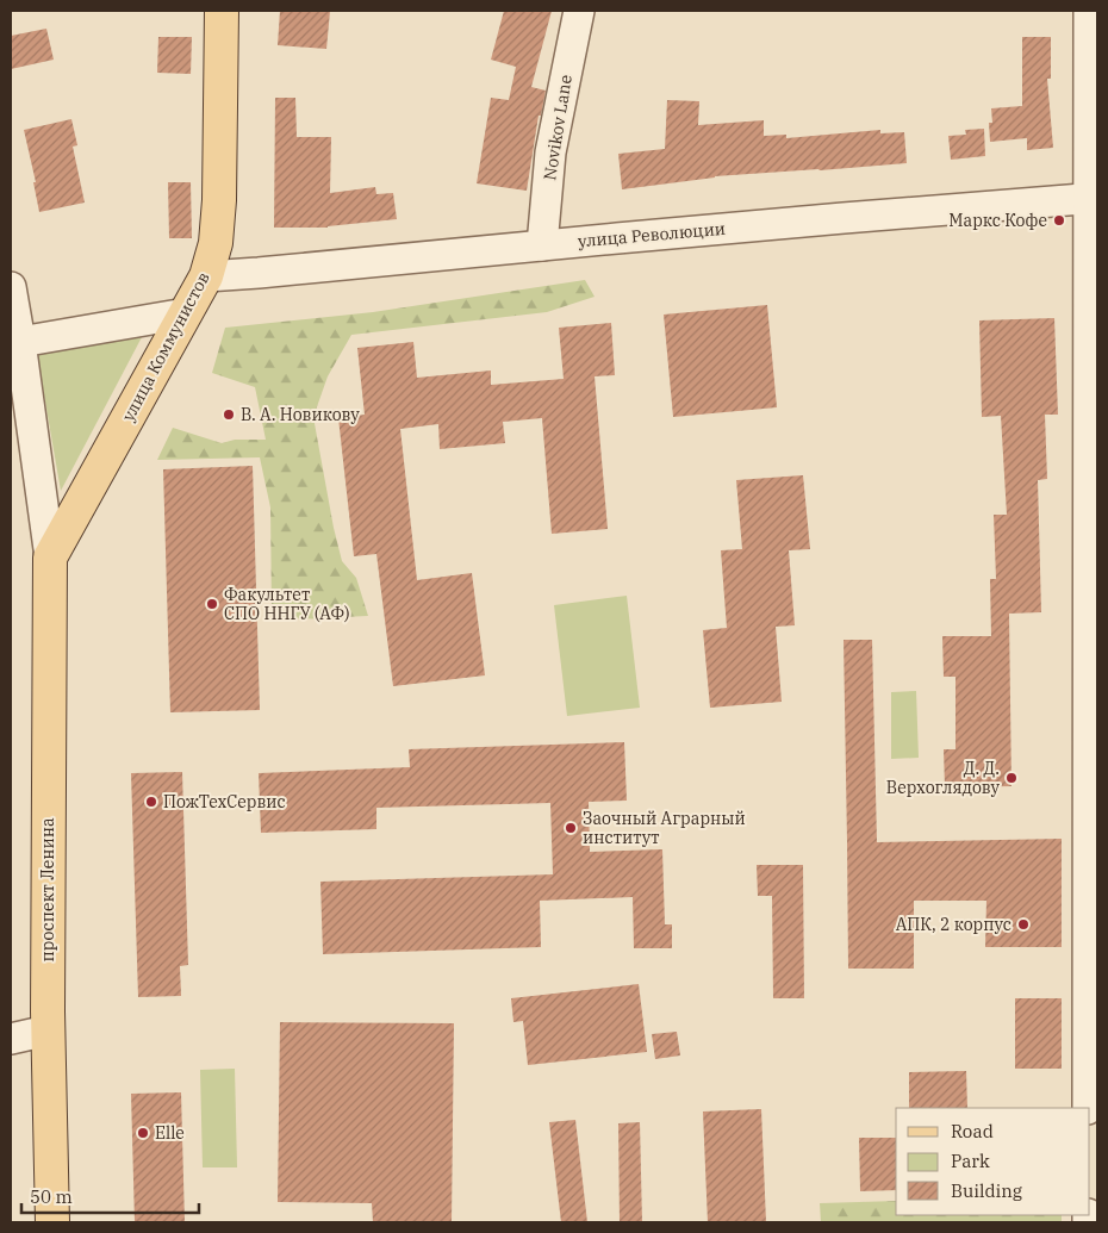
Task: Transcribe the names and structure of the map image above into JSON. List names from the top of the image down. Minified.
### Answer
{"streets":{"main road":["улица Коммунистов","проспект Ленина"],"street":["Novikov Lane","улица Революции"]},"crossings":[["Novikov Lane","улица Революции"],["улица Революции","улица Коммунистов"],["улица Коммунистов","проспект Ленина"]],"places":["Маркс Кофе","В. А. Новикову","Факультет СПО ННГУ (АФ)","Д. Д. Верхоглядову","ПожТехСервис","Заочный Аграрный институт","АПК, 2 корпус","Elle"],"legend":["Road","Park","Building"],"scale_bar":"50 m"}
